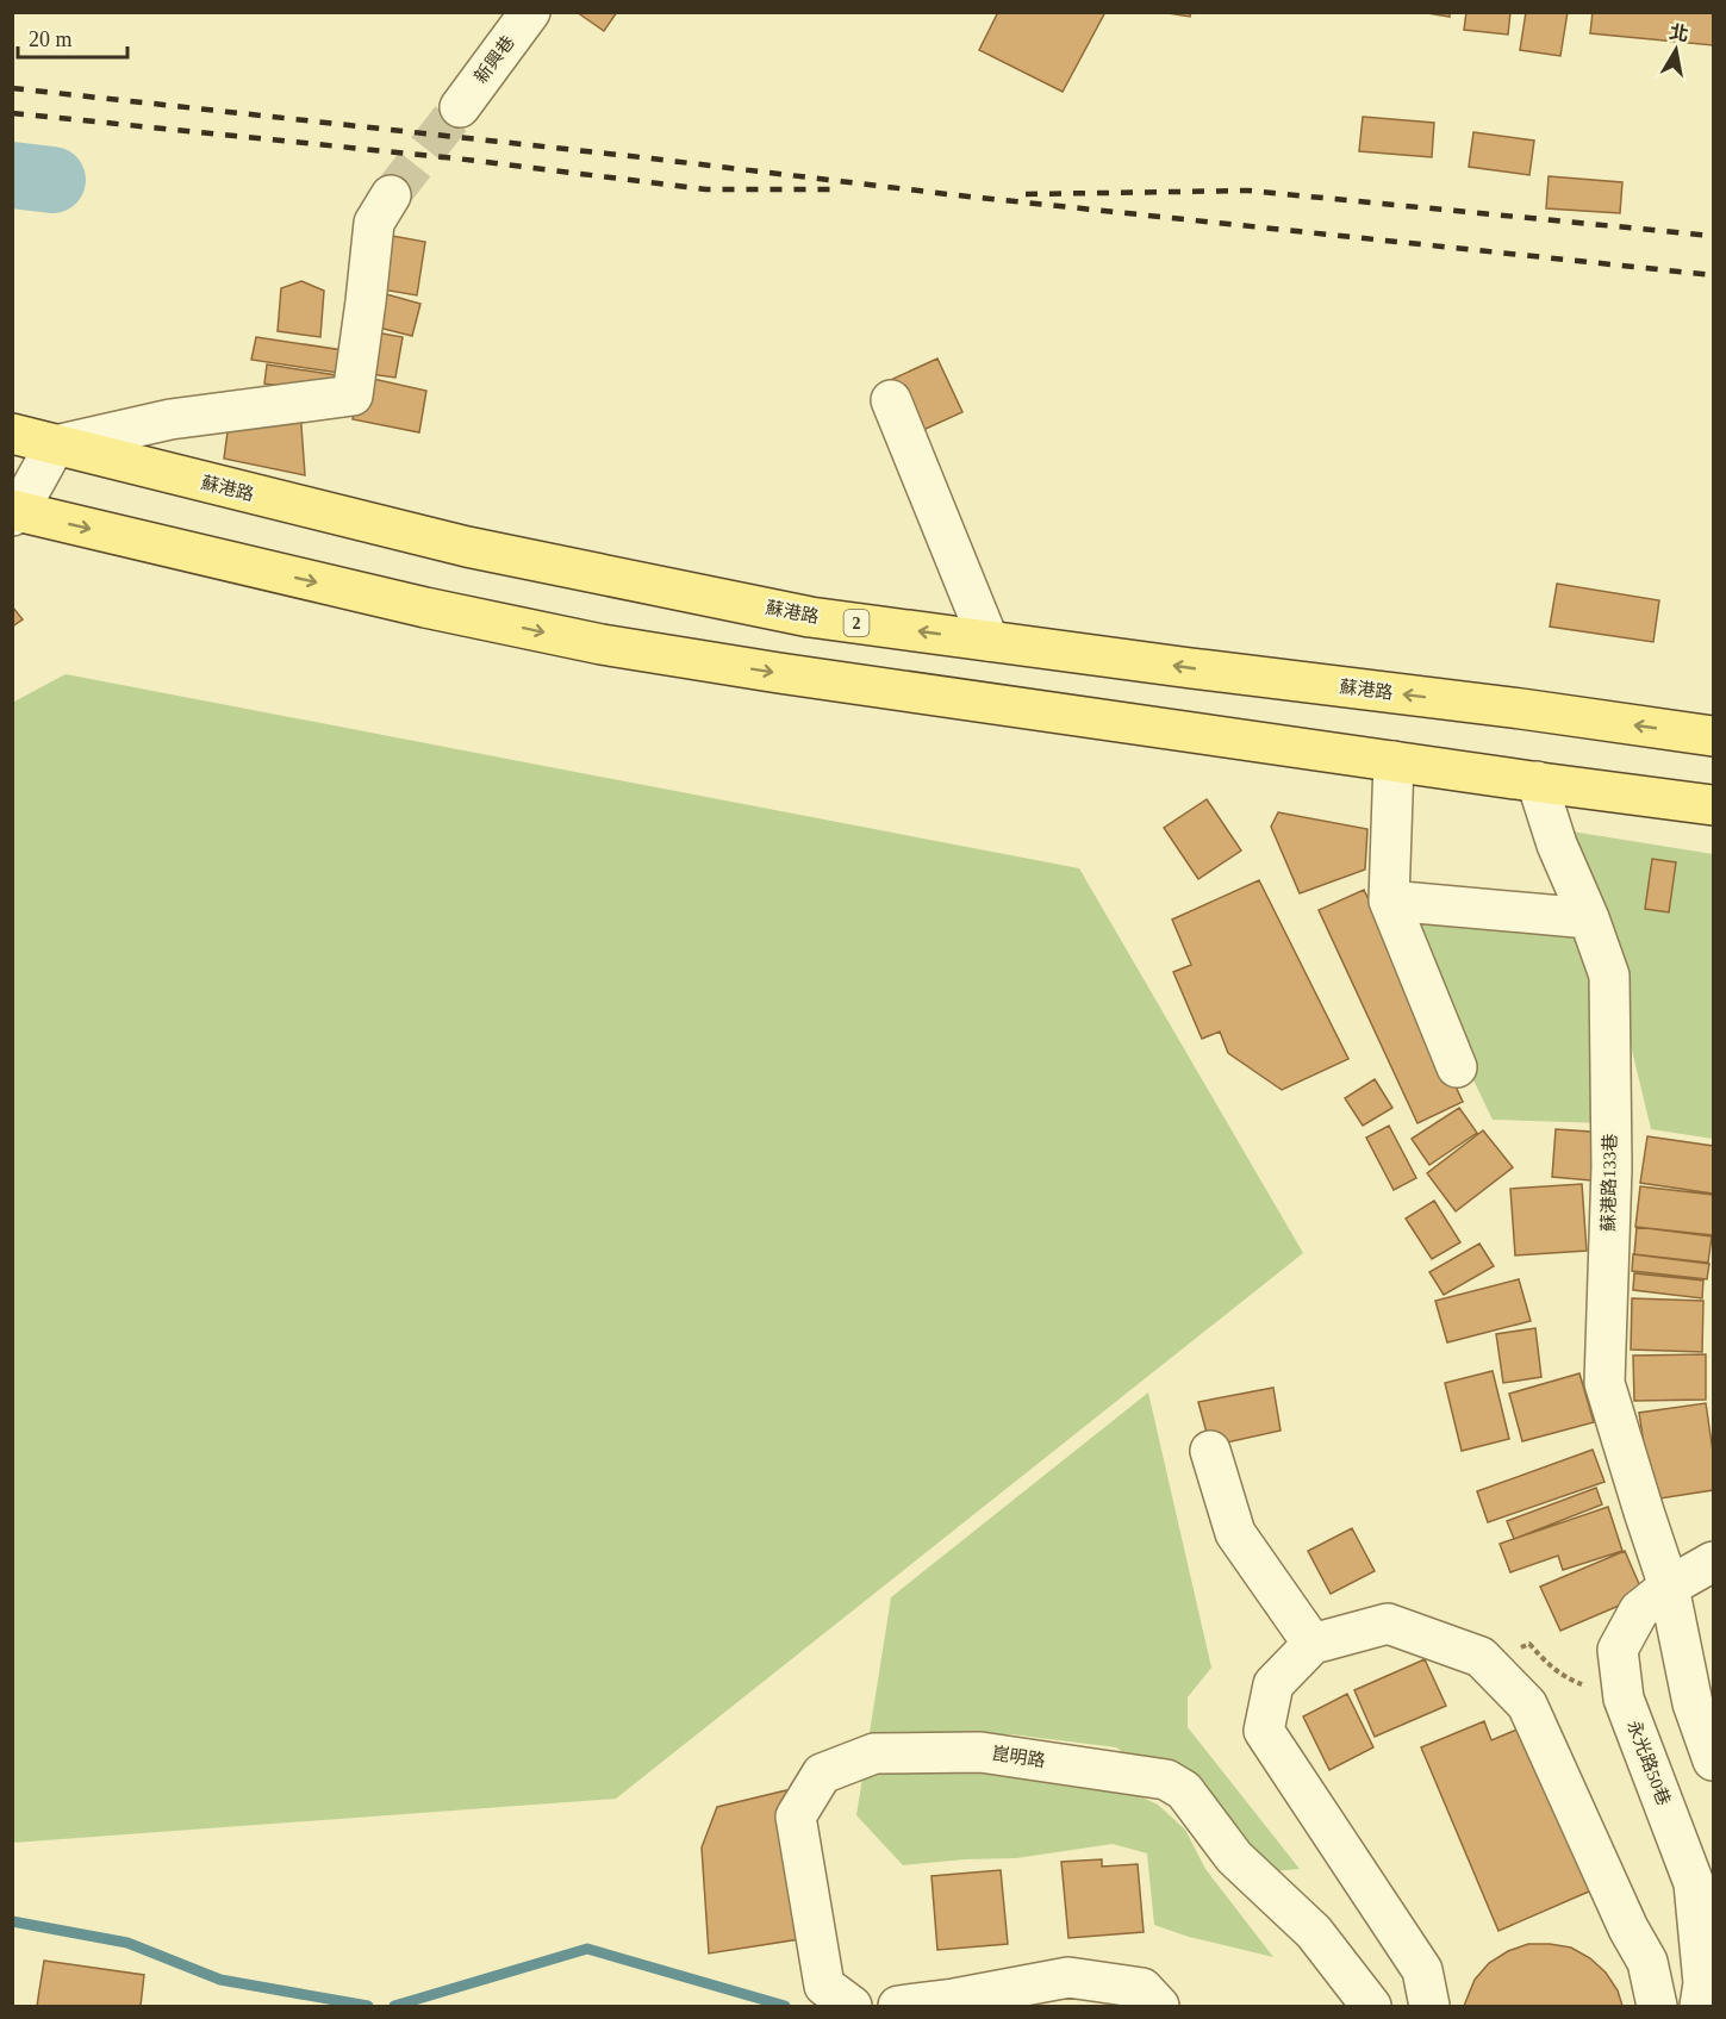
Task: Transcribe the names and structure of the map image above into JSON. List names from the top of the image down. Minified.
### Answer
{"streets":{"main road":["蘇港路","2"],"street":["新興巷","蘇港路133巷","崑明路","永光路50巷"]},"crossings":[["蘇港路133巷","永光路50巷"]],"scale_bar":"20 m","north":"top"}
